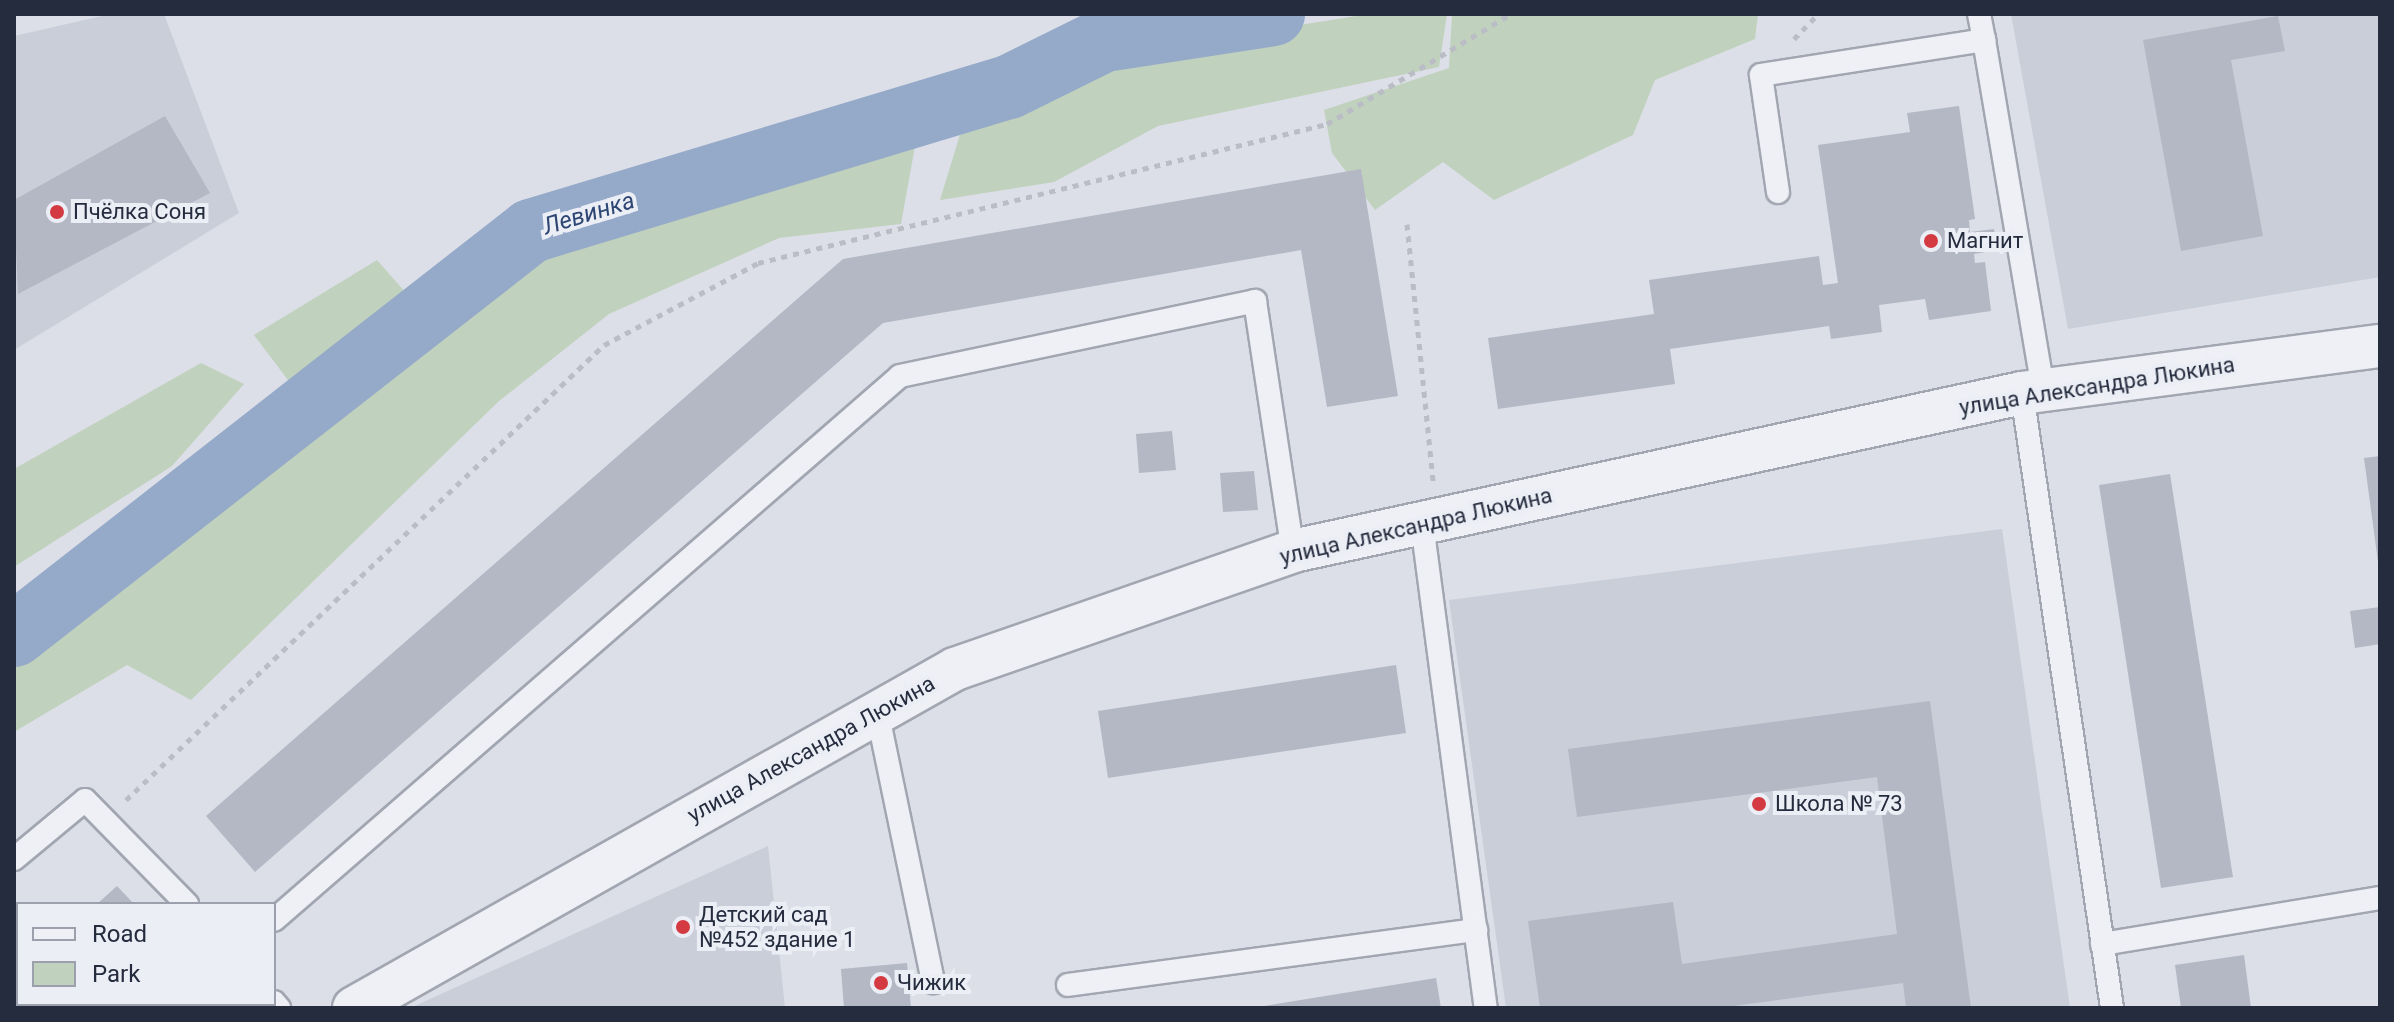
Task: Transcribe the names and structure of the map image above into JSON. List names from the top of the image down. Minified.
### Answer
{"streets":{"street":["улица Александра Люкина"]},"water":["Левинка"],"places":["Пчёлка Соня","Магнит","Школа № 73","Детский сад №452 здание 1","Чижик"],"legend":["Road","Park"]}
